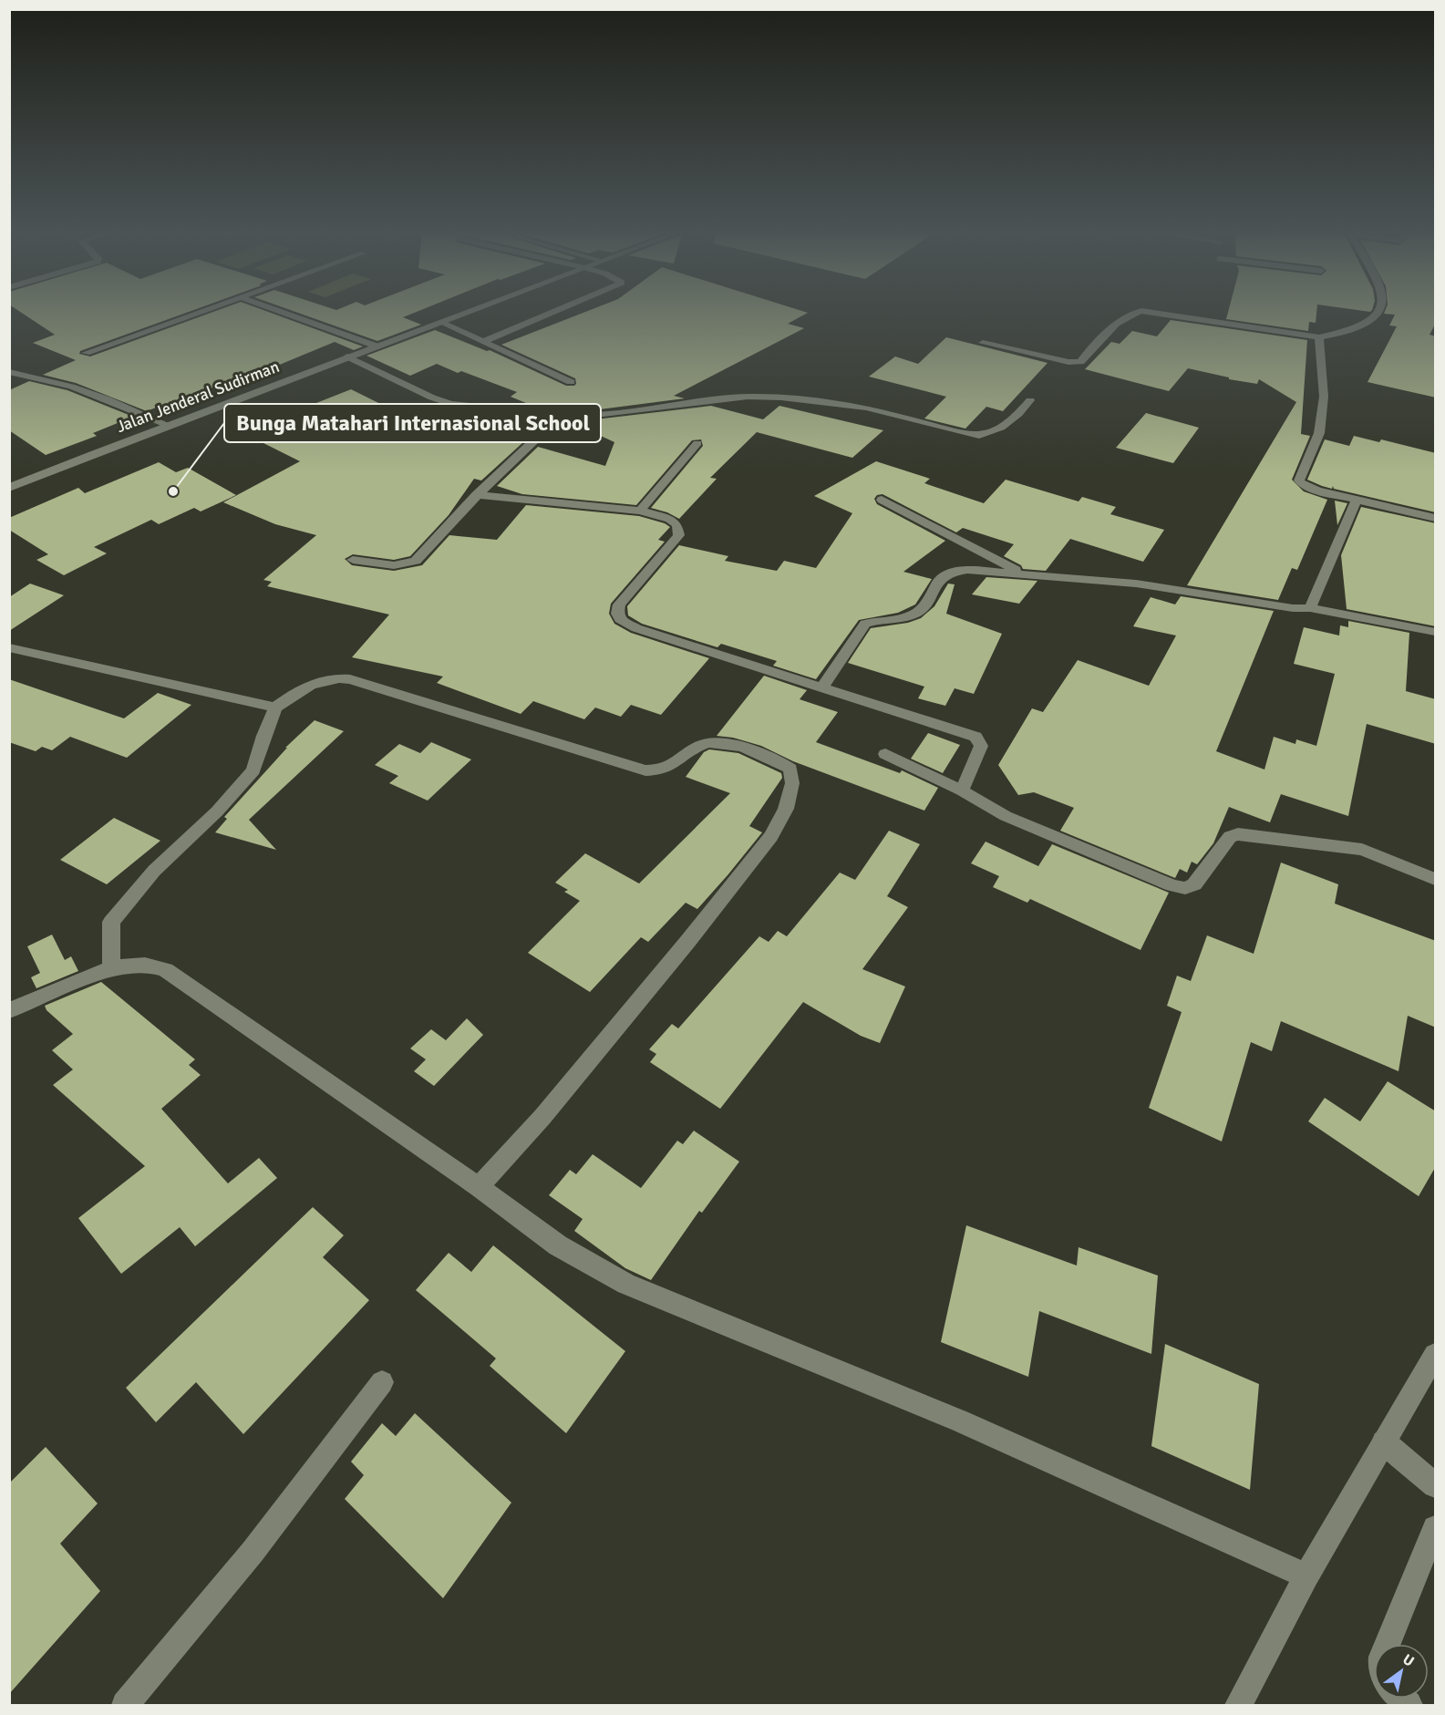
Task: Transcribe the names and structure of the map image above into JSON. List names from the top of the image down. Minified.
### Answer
{"streets":{"street":["Jalan Jenderal Sudirman"]},"places":["Bunga Matahari Internasional School"],"north":"top right"}
